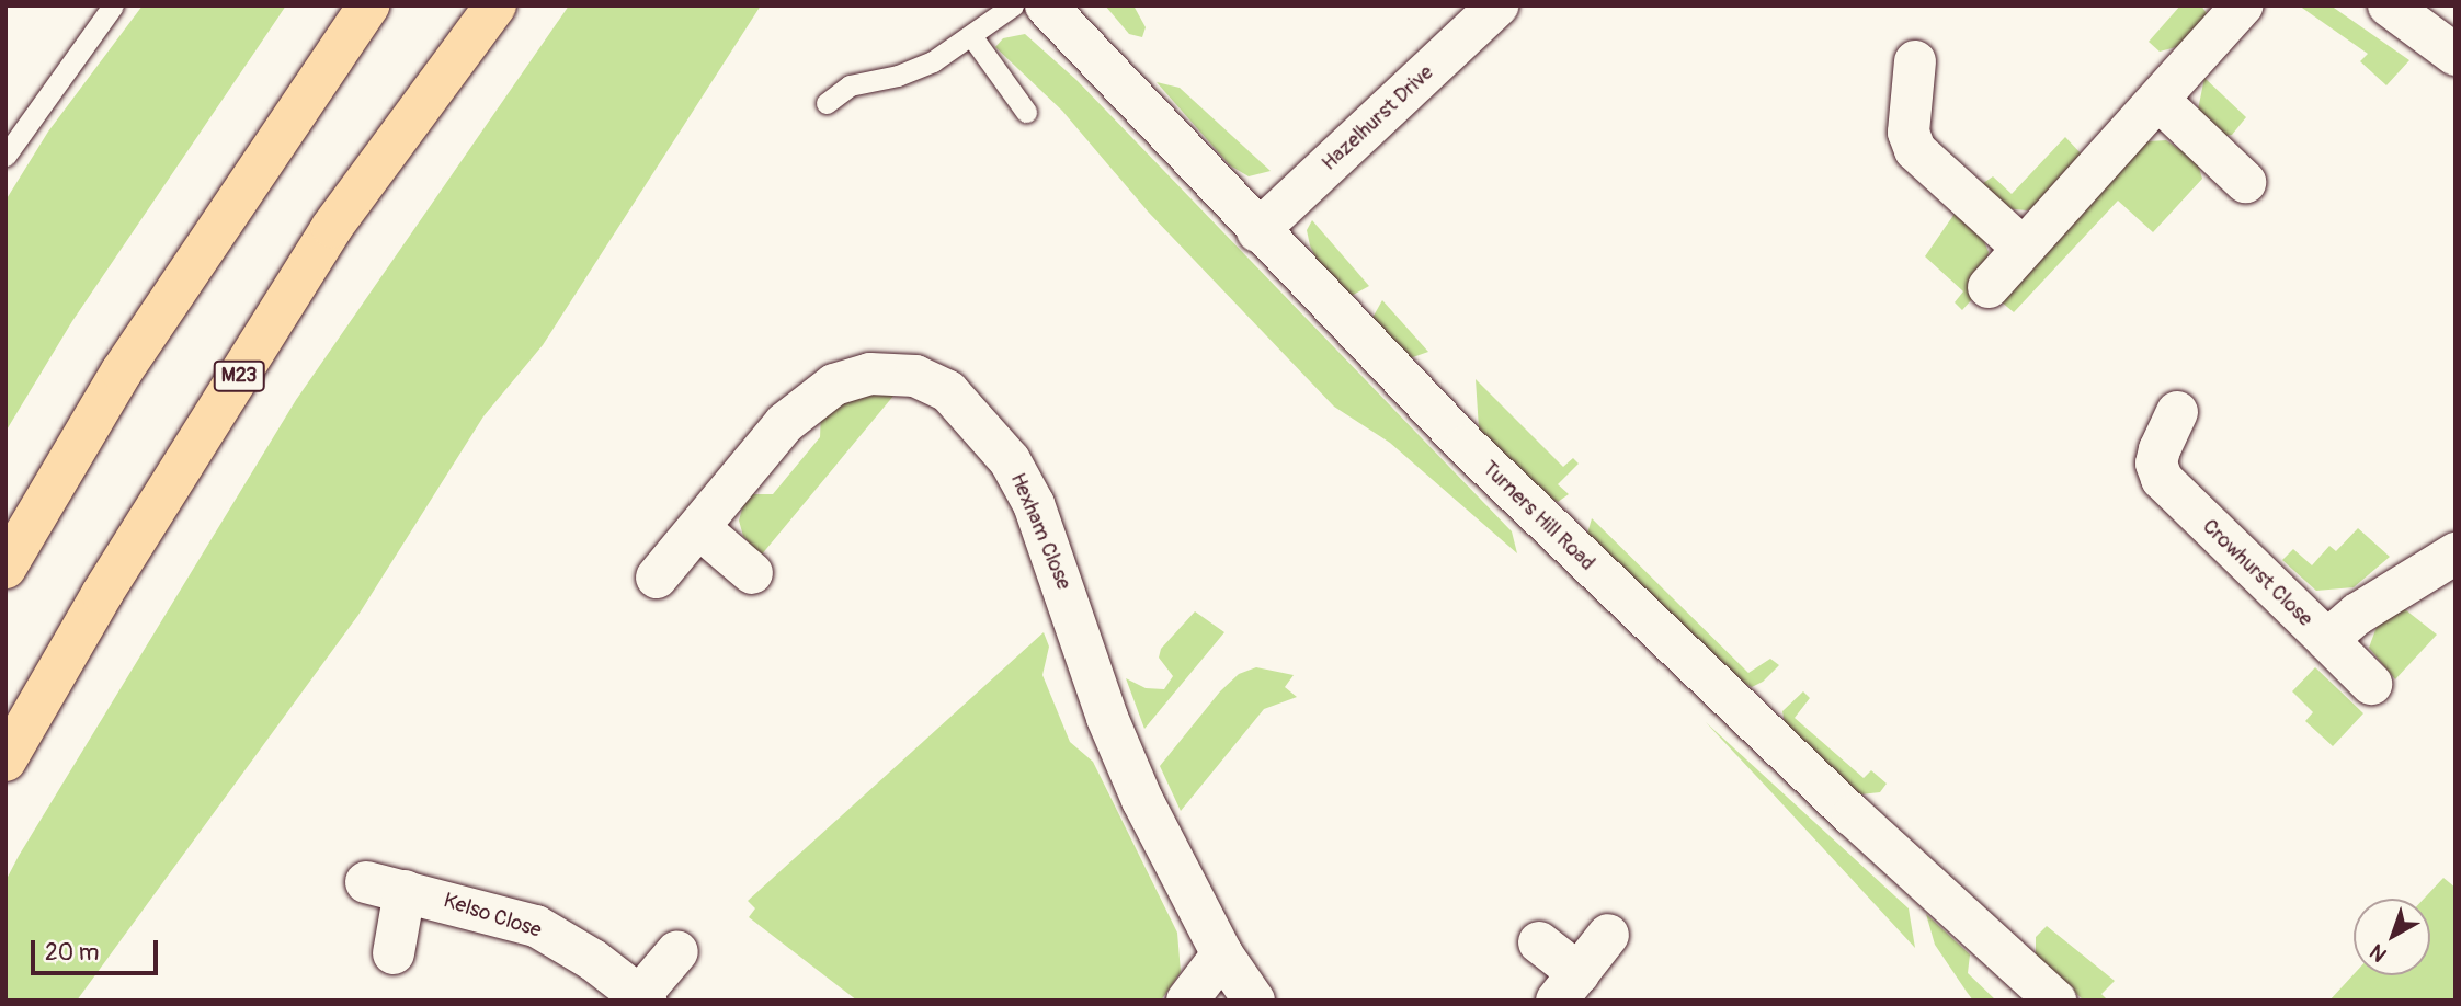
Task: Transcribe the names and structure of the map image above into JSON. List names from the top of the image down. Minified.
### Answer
{"streets":{"highway":["M23"],"street":["Hazelhurst Drive","Turners Hill Road","Hexham Close","Crowhurst Close","Kelso Close"]},"crossings":[["Hazelhurst Drive","Turners Hill Road"]],"scale_bar":"20 m","north":"bottom left"}
